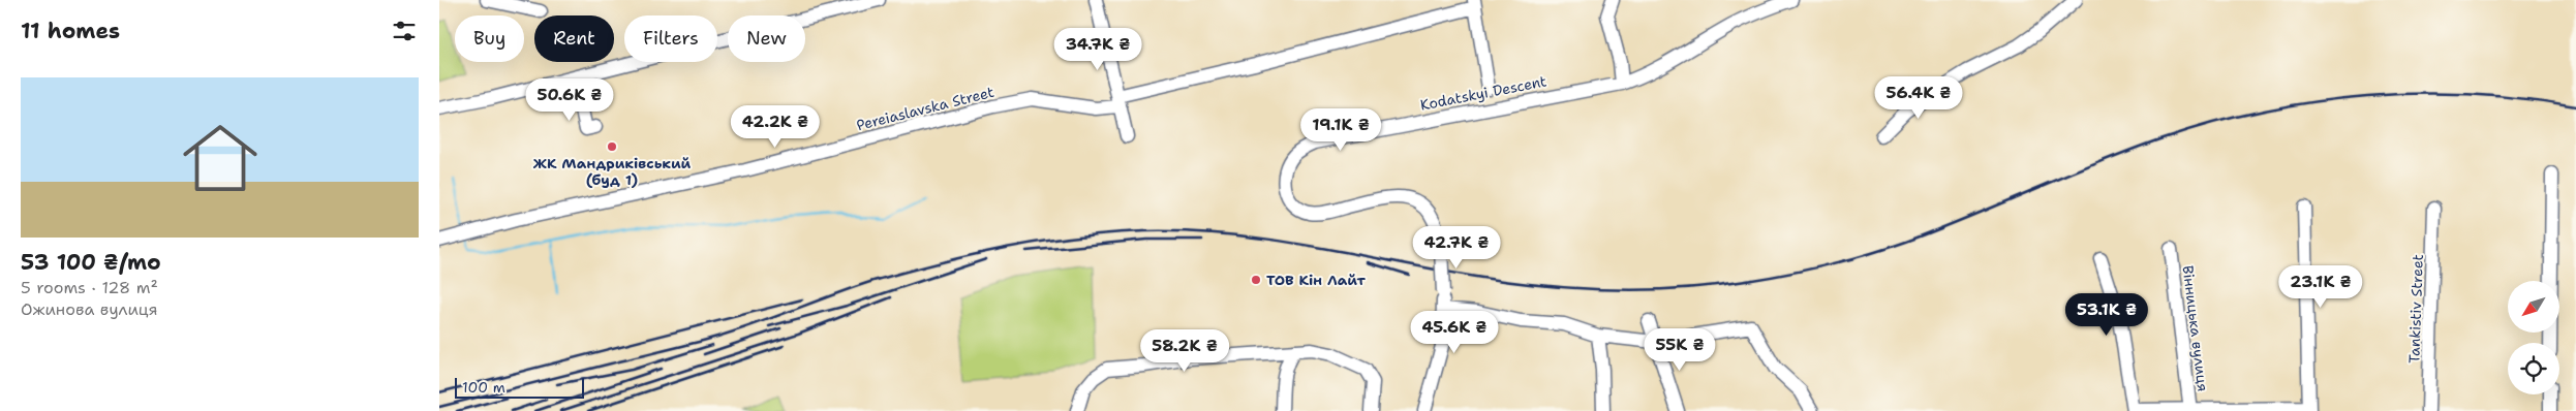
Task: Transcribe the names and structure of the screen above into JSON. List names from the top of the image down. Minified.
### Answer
{"streets":{"street":["Kodatskyi Descent","Pereiaslavska Street","Tankistiv Street","Вінницька вулиця"]},"places":["ЖК Мандриківський (буд 1)","ТОВ Кін Лайт"],"scale_bar":"100 m","north":"bottom left","page":{"heading":"11 homes","chip":["Buy","Rent","Filters","New"],"price":["34.7K ₴","56.4K ₴","50.6K ₴","42.2K ₴","19.1K ₴","42.7K ₴","23.1K ₴","53.1K ₴","45.6K ₴","55K ₴","58.2K ₴"],"list":[{"name":"53 100 ₴/mo","note":"5 rooms · 128 m² · Ожинова вулиця"}],"scale":"100 m"}}
